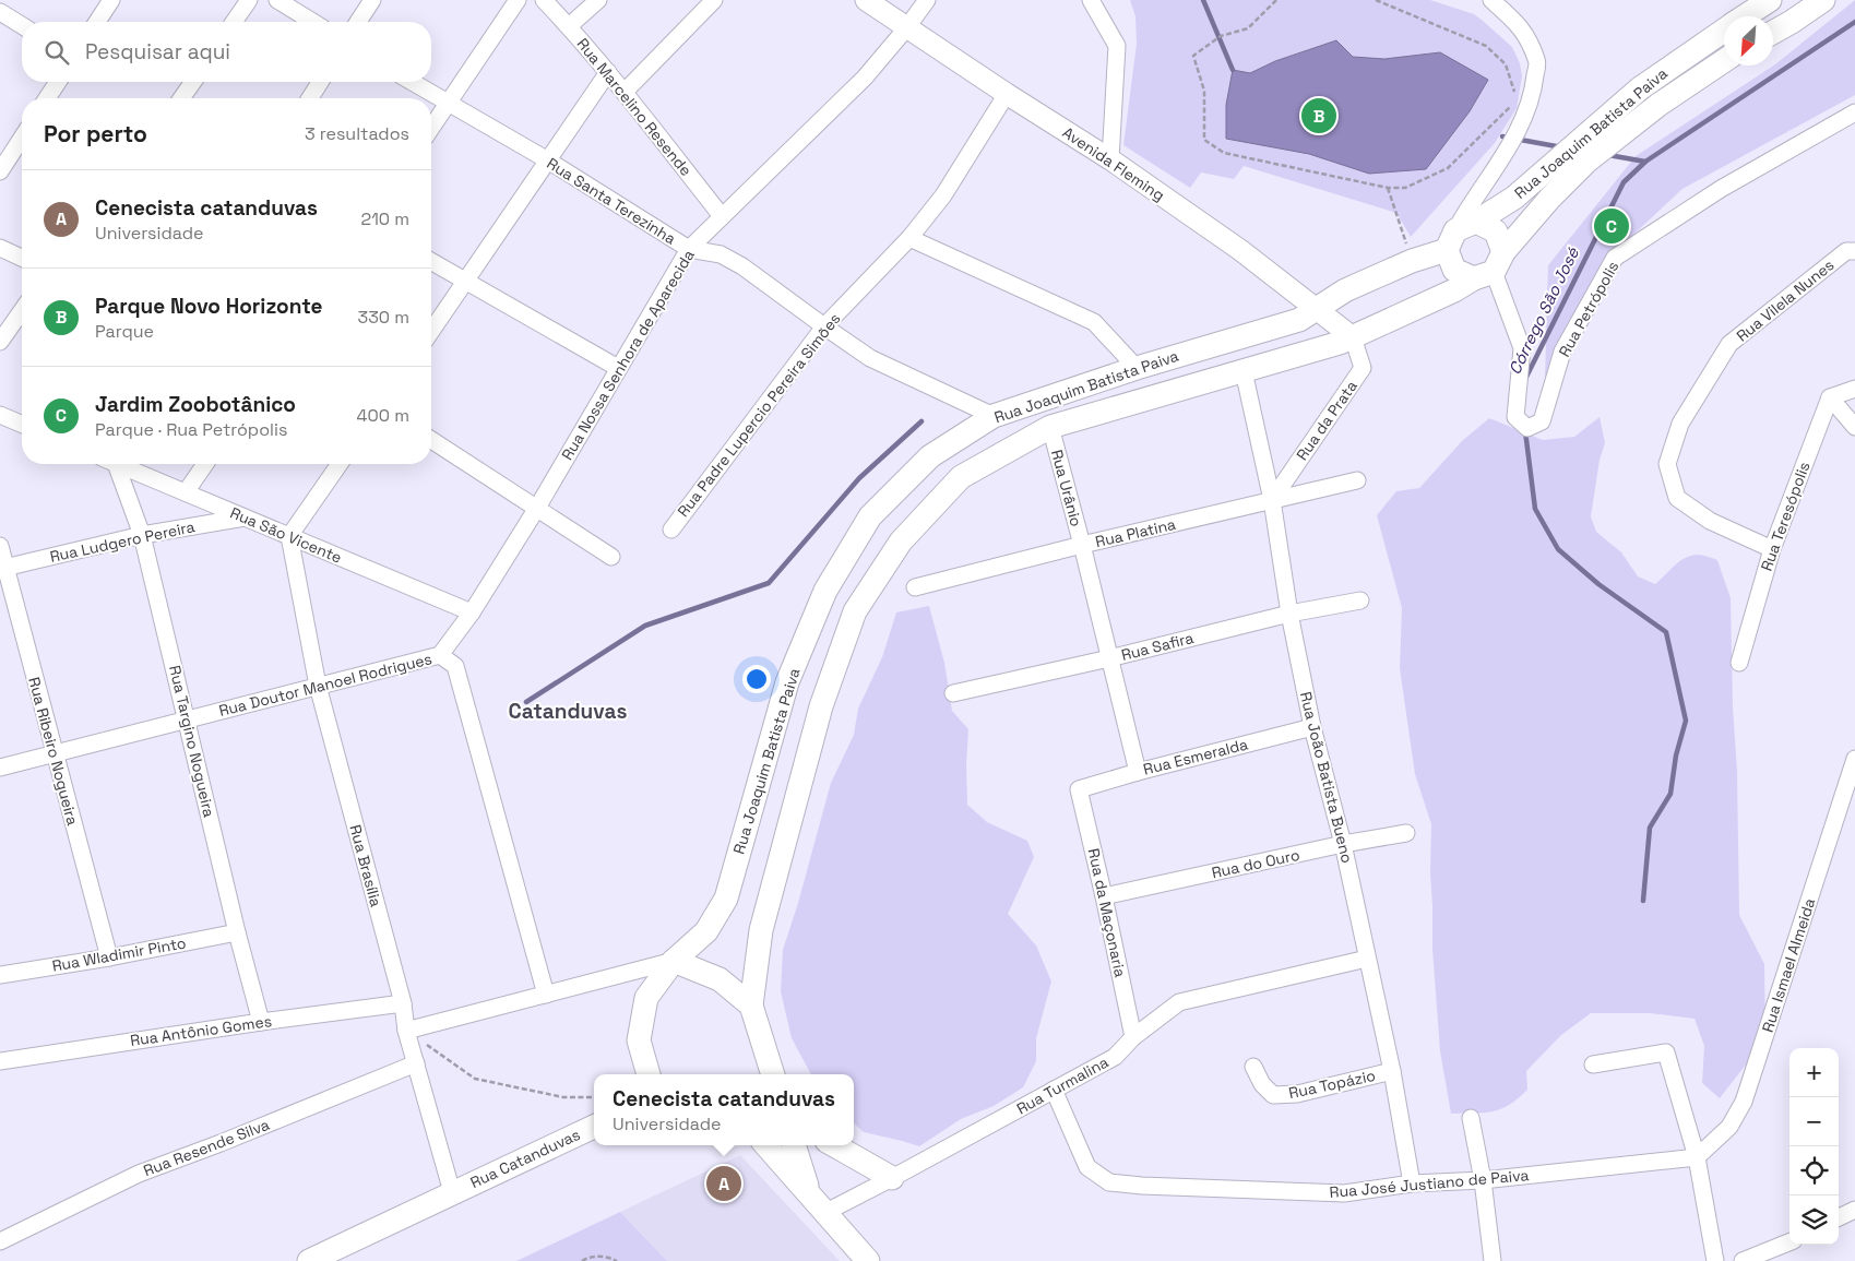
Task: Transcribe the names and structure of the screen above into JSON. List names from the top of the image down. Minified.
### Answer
{"streets":{"main road":["Rua Joaquim Batista Paiva","Rua Catanduvas"],"street":["Rua Marcelino Resende","Avenida Fleming","Rua Santa Terezinha","Rua Vilela Nunes","Rua Petrópolis","Rua Nossa Senhora de Aparecida","Rua Padre Lupercio Pereira Simões","Rua da Prata","Rua Urânio","Rua Teresópolis","Rua Platina","Rua São Vicente","Rua Ludgero Pereira","Rua Safira","Rua Doutor Manoel Rodrigues","Rua Targino Nogueira","Rua Ribeiro Nogueira","Rua Esmeralda","Rua João Batista Bueno","Rua do Ouro","Rua Brasília","Rua da Maçonaria","Rua Wladimir Pinto","Rua Ismael Almeida","Rua Antônio Gomes","Rua Topázio","Rua Turmalina","Rua Resende Silva","Rua José Justiano de Paiva"]},"crossings":[["Rua Marcelino Resende","Rua Nossa Senhora de Aparecida"],["Rua Joaquim Batista Paiva","Avenida Fleming"],["Rua Joaquim Batista Paiva","Rua Santa Terezinha"],["Rua Joaquim Batista Paiva","Rua Petrópolis"],["Rua Joaquim Batista Paiva","Rua da Prata"],["Rua Joaquim Batista Paiva","Rua Urânio"],["Rua Joaquim Batista Paiva","Rua João Batista Bueno"],["Avenida Fleming","Rua Nossa Senhora de Aparecida"],["Avenida Fleming","Rua Padre Lupercio Pereira Simões"],["Avenida Fleming","Rua da Prata"],["Rua Santa Terezinha","Rua Nossa Senhora de Aparecida"],["Rua Santa Terezinha","Rua Padre Lupercio Pereira Simões"],["Rua Vilela Nunes","Rua Teresópolis"],["Rua Nossa Senhora de Aparecida","Rua São Vicente"],["Rua Nossa Senhora de Aparecida","Rua Doutor Manoel Rodrigues"],["Rua da Prata","Rua Platina"],["Rua da Prata","Rua João Batista Bueno"],["Rua Urânio","Rua Platina"],["Rua Urânio","Rua Safira"],["Rua Urânio","Rua Esmeralda"],["Rua Platina","Rua João Batista Bueno"],["Rua São Vicente","Rua Ludgero Pereira"],["Rua São Vicente","Rua Doutor Manoel Rodrigues"],["Rua São Vicente","Rua Brasília"],["Rua Ludgero Pereira","Rua Targino Nogueira"],["Rua Ludgero Pereira","Rua Ribeiro Nogueira"],["Rua Safira","Rua João Batista Bueno"],["Rua Doutor Manoel Rodrigues","Rua Targino Nogueira"],["Rua Doutor Manoel Rodrigues","Rua Ribeiro Nogueira"],["Rua Doutor Manoel Rodrigues","Rua Brasília"],["Rua Targino Nogueira","Rua Wladimir Pinto"],["Rua Targino Nogueira","Rua Antônio Gomes"],["Rua Ribeiro Nogueira","Rua Wladimir Pinto"],["Rua Esmeralda","Rua João Batista Bueno"],["Rua Esmeralda","Rua da Maçonaria"],["Rua João Batista Bueno","Rua do Ouro"],["Rua João Batista Bueno","Rua Topázio"],["Rua João Batista Bueno","Rua Turmalina"],["Rua João Batista Bueno","Rua José Justiano de Paiva"],["Rua do Ouro","Rua da Maçonaria"],["Rua Brasília","Rua Antônio Gomes"],["Rua Brasília","Rua Resende Silva"],["Rua Brasília","Rua Catanduvas"],["Rua da Maçonaria","Rua Turmalina"],["Rua Ismael Almeida","Rua José Justiano de Paiva"],["Rua Turmalina","Rua José Justiano de Paiva"]],"districts":["Catanduvas"],"water":["Córrego São José"],"north":"bottom left","page":{"search":"Pesquisar aqui","pins":["B","C","A"],"heading":["Por perto","3 resultados"],"list":[{"mark":"A","name":"Cenecista catanduvas","note":"Universidade","value":"210 m"},{"mark":"B","name":"Parque Novo Horizonte","note":"Parque","value":"330 m"},{"mark":"C","name":"Jardim Zoobotânico","note":"Parque · Rua Petrópolis","value":"400 m"}],"map_buttons":["+","−"],"popup":["Cenecista catanduvas","Universidade"]}}
